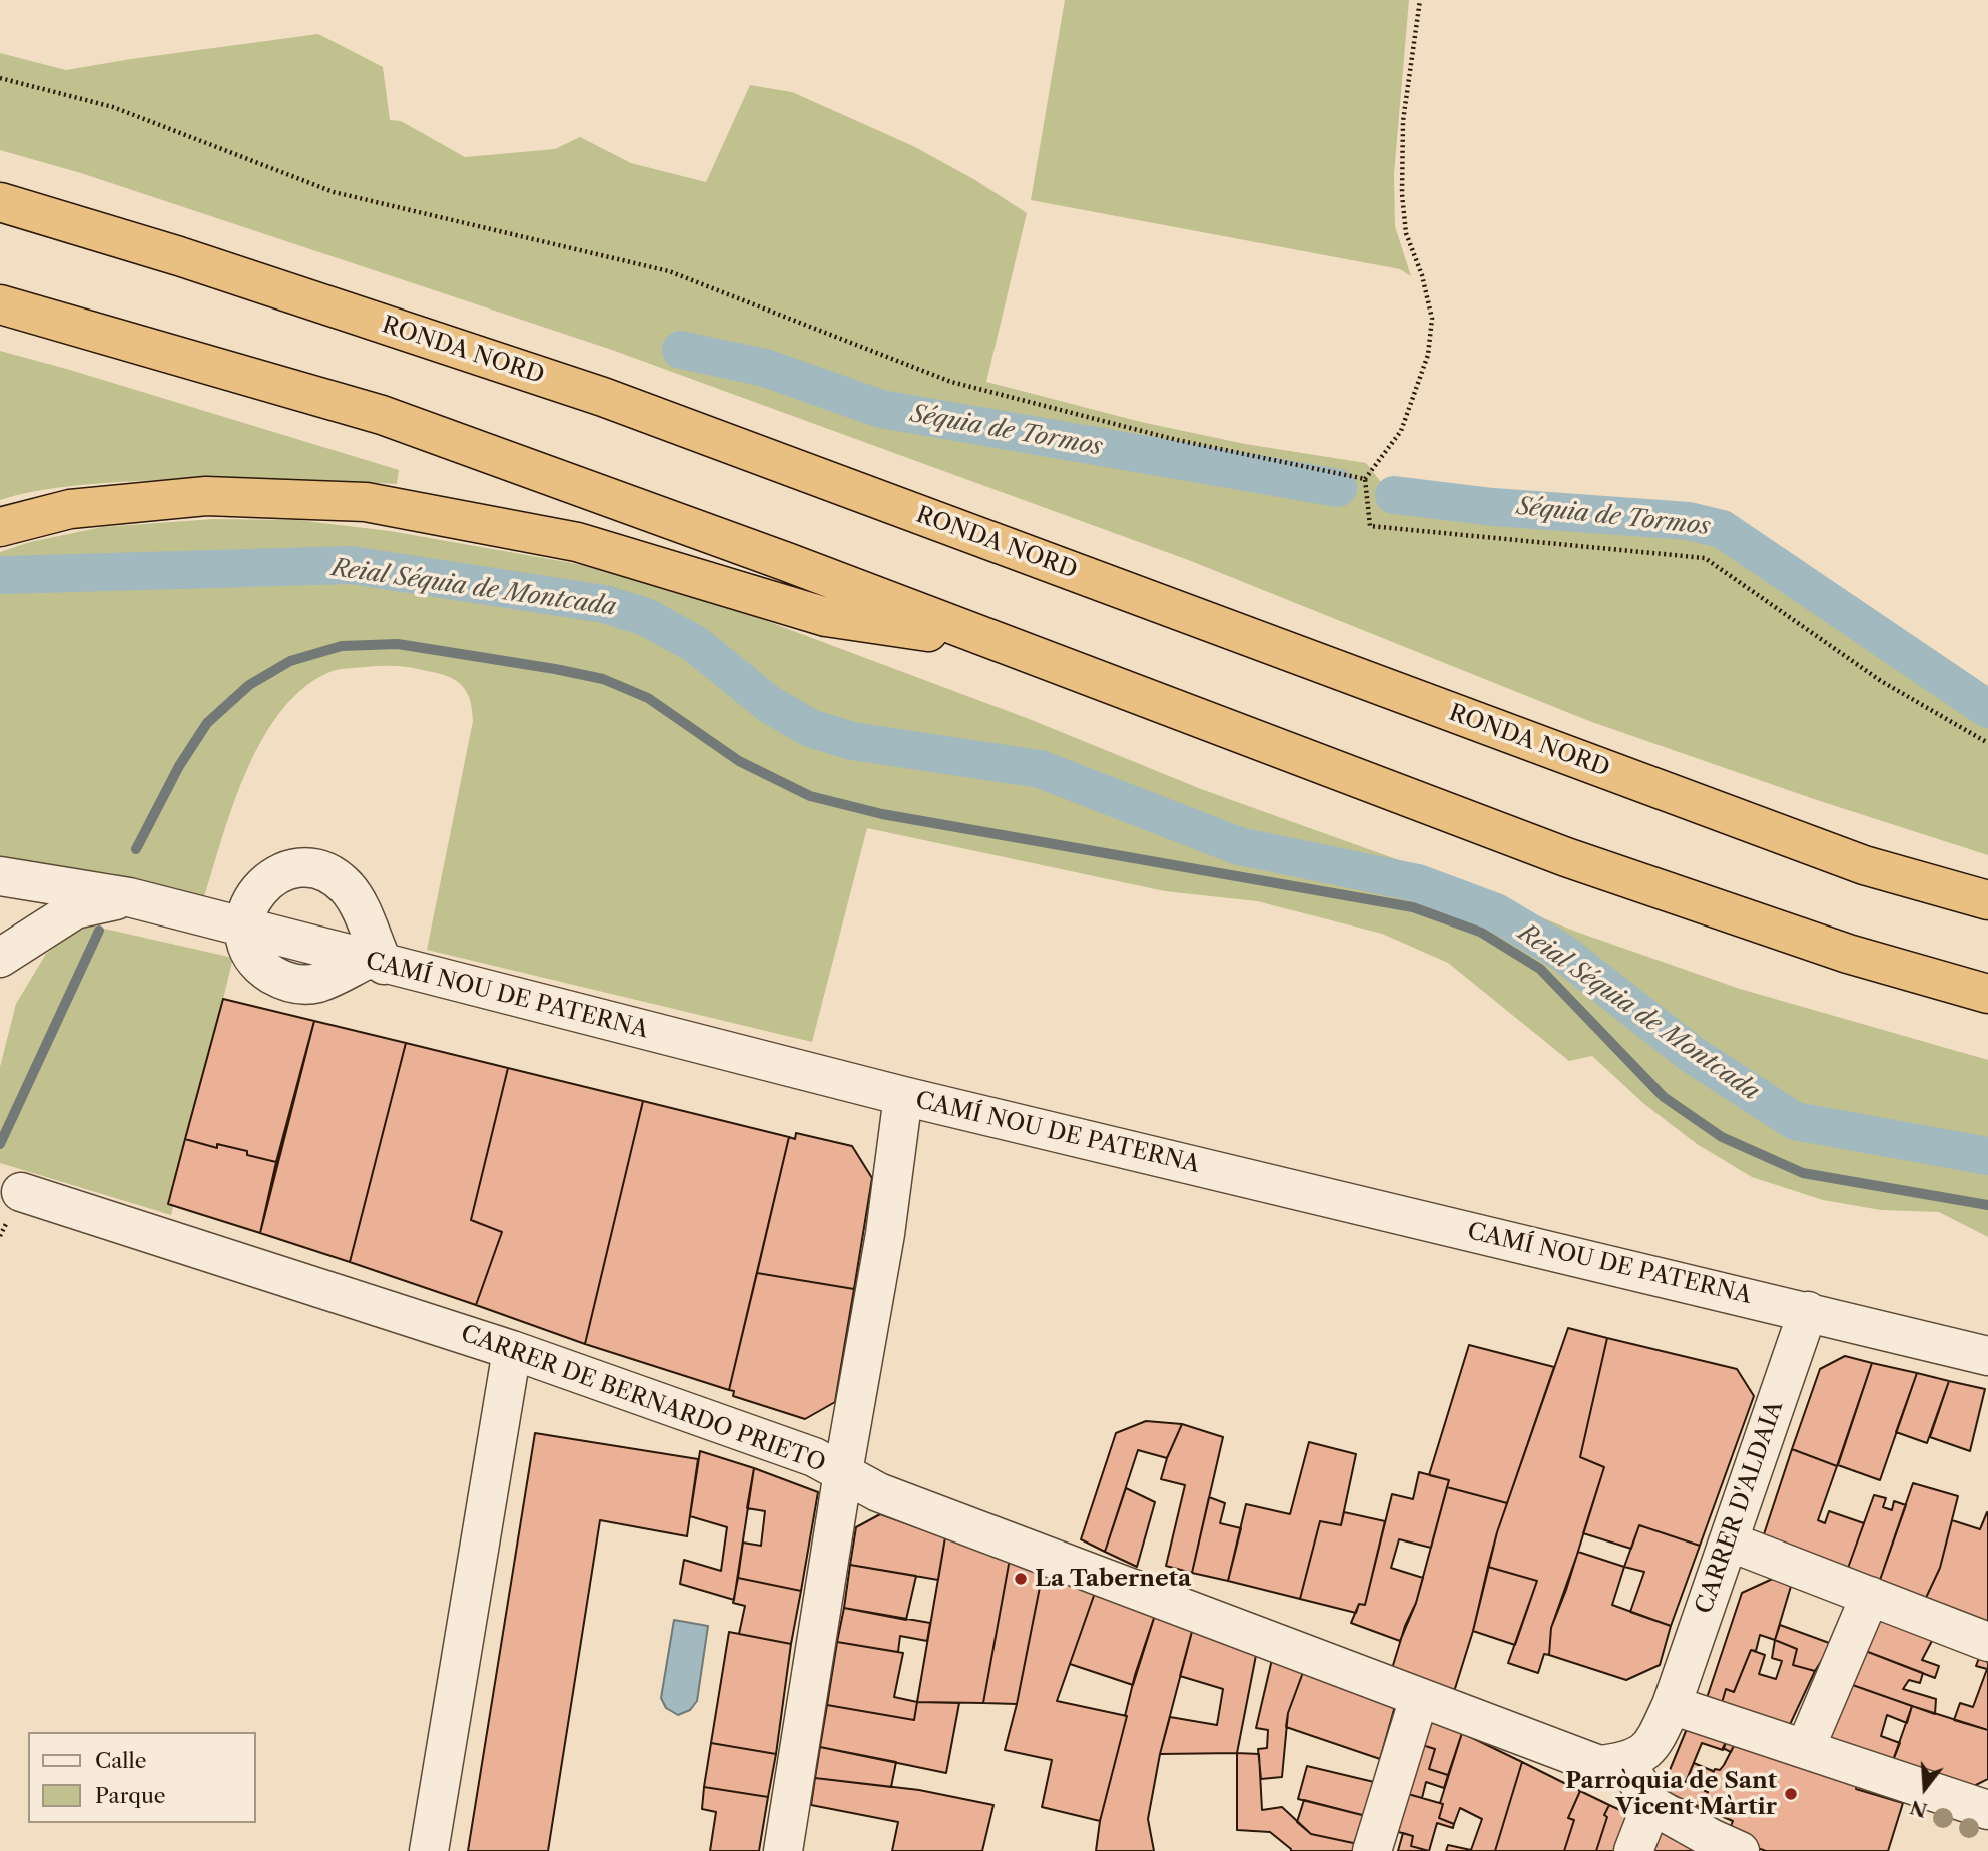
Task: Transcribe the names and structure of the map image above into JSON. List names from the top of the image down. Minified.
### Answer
{"streets":{"highway":["RONDA NORD"],"street":["CAMÍ NOU DE PATERNA","CARRER DE BERNARDO PRIETO","CARRER D'ALDAIA"]},"crossings":[["CAMÍ NOU DE PATERNA","CARRER D'ALDAIA"],["CARRER DE BERNARDO PRIETO","CARRER D'ALDAIA"]],"water":["Séquia de Tormos","Reial Séquia de Montcada"],"places":["La Taberneta","Parròquia de Sant Vicent Màrtir"],"legend":["Calle","Parque"],"north":"bottom"}
